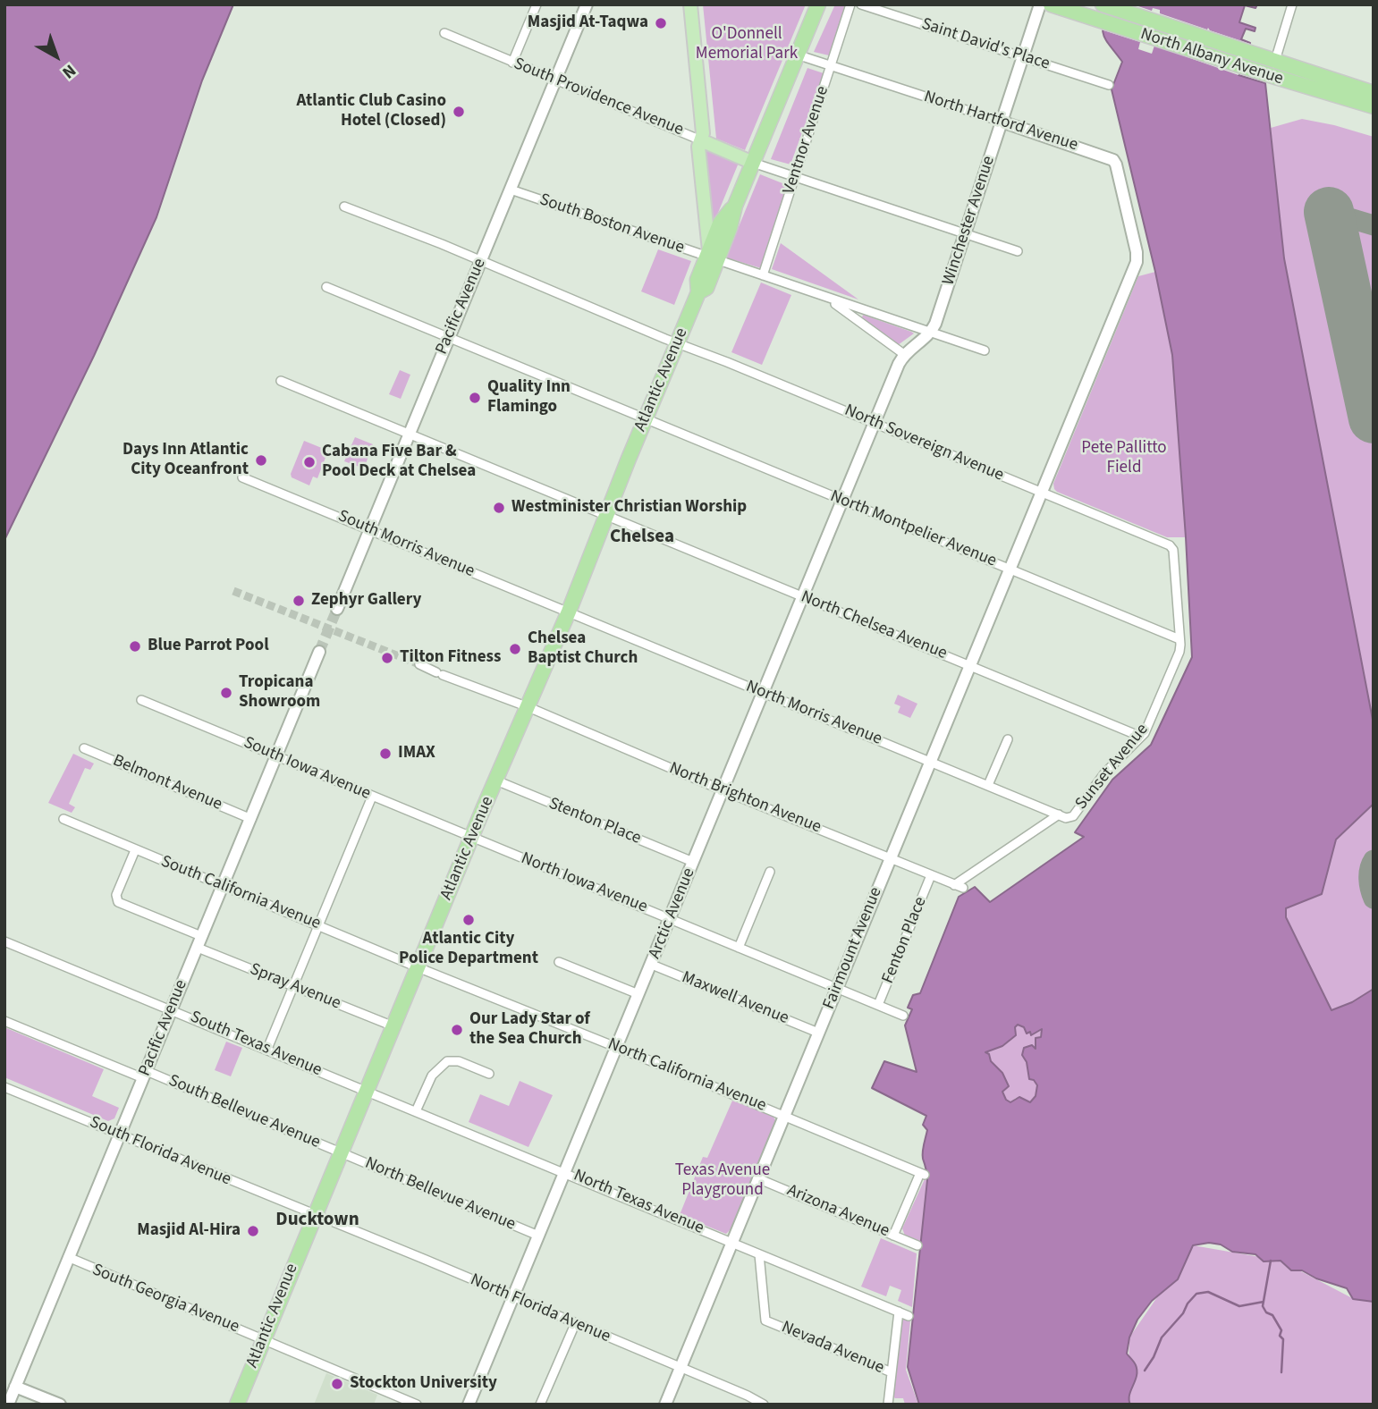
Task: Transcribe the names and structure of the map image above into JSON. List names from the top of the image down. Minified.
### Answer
{"streets":{"highway":["North Albany Avenue","Atlantic Avenue"],"main road":["South Providence Avenue"],"street":["Saint David's Place","North Hartford Avenue","Ventnor Avenue","Winchester Avenue","South Boston Avenue","Pacific Avenue","North Sovereign Avenue","North Montpelier Avenue","South Morris Avenue","North Chelsea Avenue","North Morris Avenue","Sunset Avenue","South Iowa Avenue","Belmont Avenue","North Brighton Avenue","Stenton Place","North Iowa Avenue","South California Avenue","Arctic Avenue","Fenton Place","Fairmount Avenue","Spray Avenue","Maxwell Avenue","South Texas Avenue","North California Avenue","South Bellevue Avenue","South Florida Avenue","North Bellevue Avenue","North Texas Avenue","Arizona Avenue","South Georgia Avenue","North Florida Avenue","Nevada Avenue"]},"crossings":[["Saint David's Place","Winchester Avenue"],["South Providence Avenue","Pacific Avenue"],["South Providence Avenue","Atlantic Avenue"],["North Hartford Avenue","Ventnor Avenue"],["North Hartford Avenue","Winchester Avenue"],["North Hartford Avenue","North Sovereign Avenue"],["North Hartford Avenue","Fairmount Avenue"],["Ventnor Avenue","South Boston Avenue"],["Winchester Avenue","North Sovereign Avenue"],["Winchester Avenue","Arctic Avenue"],["South Boston Avenue","Pacific Avenue"],["South Boston Avenue","Atlantic Avenue"],["Pacific Avenue","North Sovereign Avenue"],["Pacific Avenue","North Montpelier Avenue"],["Pacific Avenue","South Morris Avenue"],["Pacific Avenue","North Chelsea Avenue"],["Pacific Avenue","South Iowa Avenue"],["Pacific Avenue","Belmont Avenue"],["Pacific Avenue","South California Avenue"],["Pacific Avenue","Spray Avenue"],["Pacific Avenue","South Texas Avenue"],["Pacific Avenue","South Bellevue Avenue"],["Pacific Avenue","South Florida Avenue"],["Pacific Avenue","South Georgia Avenue"],["Atlantic Avenue","North Sovereign Avenue"],["Atlantic Avenue","North Montpelier Avenue"],["Atlantic Avenue","South Morris Avenue"],["Atlantic Avenue","North Chelsea Avenue"],["Atlantic Avenue","North Morris Avenue"],["Atlantic Avenue","South Iowa Avenue"],["Atlantic Avenue","North Brighton Avenue"],["Atlantic Avenue","Stenton Place"],["Atlantic Avenue","North Iowa Avenue"],["Atlantic Avenue","South California Avenue"],["Atlantic Avenue","Spray Avenue"],["Atlantic Avenue","South Texas Avenue"],["Atlantic Avenue","North California Avenue"],["Atlantic Avenue","South Bellevue Avenue"],["Atlantic Avenue","South Florida Avenue"],["Atlantic Avenue","North Bellevue Avenue"],["Atlantic Avenue","North Texas Avenue"],["Atlantic Avenue","South Georgia Avenue"],["Atlantic Avenue","North Florida Avenue"],["North Sovereign Avenue","Sunset Avenue"],["North Sovereign Avenue","Arctic Avenue"],["North Sovereign Avenue","Fairmount Avenue"],["North Montpelier Avenue","Sunset Avenue"],["North Montpelier Avenue","Arctic Avenue"],["North Montpelier Avenue","Fairmount Avenue"],["South Morris Avenue","North Morris Avenue"],["North Chelsea Avenue","Sunset Avenue"],["North Chelsea Avenue","Arctic Avenue"],["North Chelsea Avenue","Fairmount Avenue"],["North Morris Avenue","Sunset Avenue"],["North Morris Avenue","Arctic Avenue"],["North Morris Avenue","Fairmount Avenue"],["Sunset Avenue","North Brighton Avenue"],["South Iowa Avenue","North Iowa Avenue"],["North Brighton Avenue","Arctic Avenue"],["North Brighton Avenue","Fenton Place"],["North Brighton Avenue","Fairmount Avenue"],["Stenton Place","Arctic Avenue"],["North Iowa Avenue","Arctic Avenue"],["North Iowa Avenue","Fenton Place"],["North Iowa Avenue","Fairmount Avenue"],["South California Avenue","Spray Avenue"],["South California Avenue","North California Avenue"],["Arctic Avenue","Maxwell Avenue"],["Arctic Avenue","North California Avenue"],["Arctic Avenue","North Bellevue Avenue"],["Arctic Avenue","North Texas Avenue"],["Arctic Avenue","North Florida Avenue"],["Fairmount Avenue","Maxwell Avenue"],["Fairmount Avenue","North California Avenue"],["Fairmount Avenue","North Texas Avenue"],["Fairmount Avenue","Arizona Avenue"],["Fairmount Avenue","North Florida Avenue"],["South Texas Avenue","North Texas Avenue"],["North California Avenue","Arizona Avenue"],["South Bellevue Avenue","North Bellevue Avenue"],["South Florida Avenue","North Florida Avenue"],["North Texas Avenue","Nevada Avenue"]],"districts":["Chelsea","Ducktown"],"parks":["O'Donnell Memorial Park","Pete Pallitto Field","Texas Avenue Playground"],"places":["Masjid At-Taqwa","Atlantic Club Casino Hotel (Closed)","Quality Inn Flamingo","Days Inn Atlantic City Oceanfront","Cabana Five Bar & Pool Deck at Chelsea","Westminister Christian Worship","Zephyr Gallery","Blue Parrot Pool","Chelsea Baptist Church","Tilton Fitness","Tropicana Showroom","IMAX","Atlantic City Police Department","Our Lady Star of the Sea Church","Masjid Al-Hira","Stockton University"],"north":"bottom right"}
